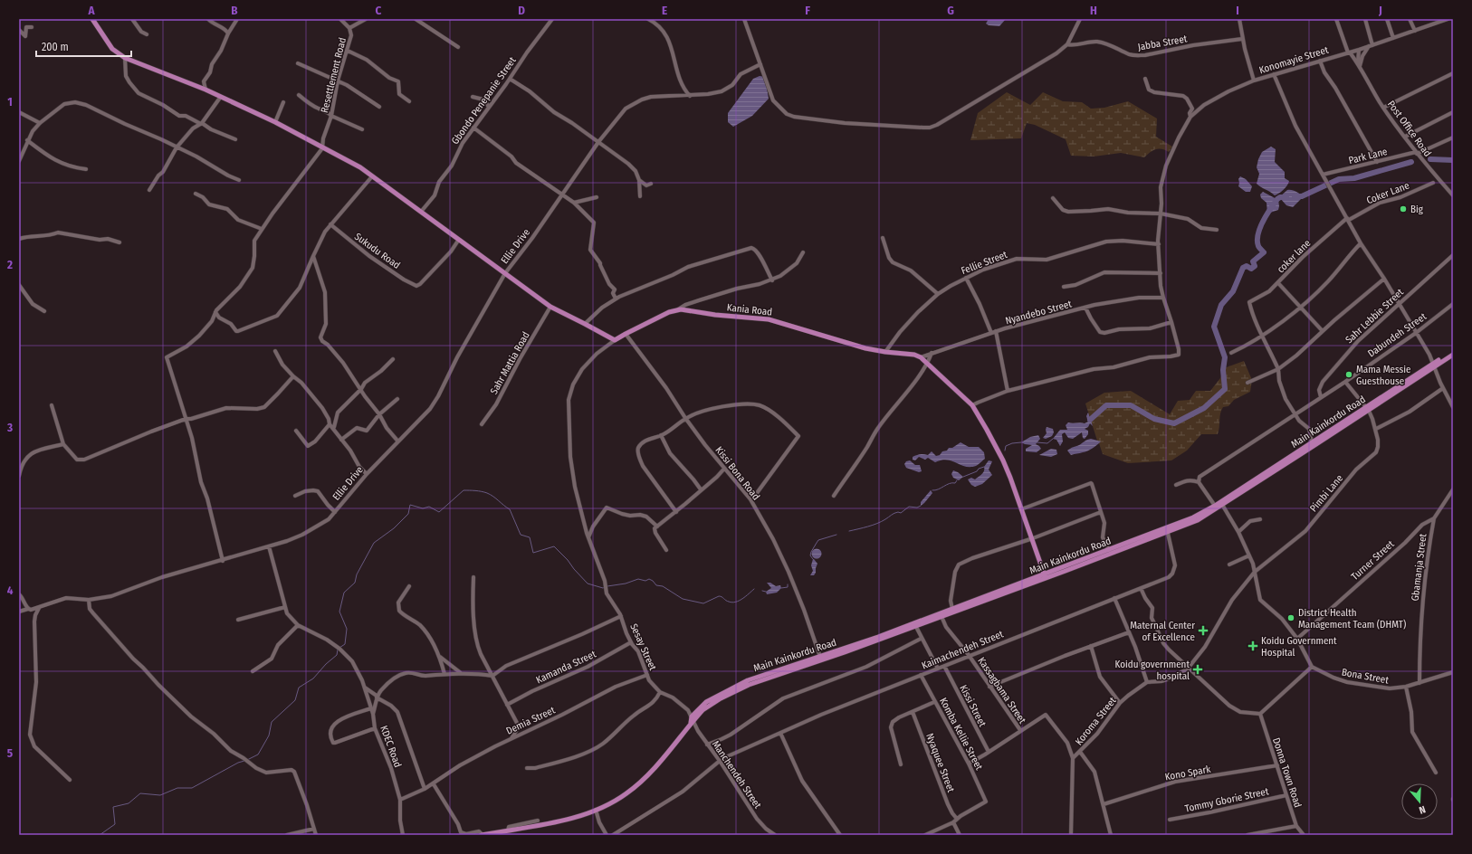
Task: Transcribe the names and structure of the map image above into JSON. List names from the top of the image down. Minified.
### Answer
{"streets":{"main road":["Kania Road","Main Kainkordu Road"],"street":["Jabba Street","Konomayie Street","Resettlement Road","Gbondo Penepanie Street","Post Office Road","Park Lane","Coker Lane","Ellie Drive","Sukudu Road","coker lane","Fellie Street","Nyandebo Street","Sahr Lebbie Street","Dabundeh Street","Sahr Mattia Road","Kissi Bona Road","Pimbi Lane","Turner Street","Gbamanja Street","Sesay Street","Kaimachendeh Street","Kamanda Street","Bona Street","Kassagbama Street","Kissi Street","Demia Street","Koroma Street","Komba Kellie Street","KDEC Road","Nyaquee Street","Kono Spark","Donna Town Road","Manchendeh Street","Tommy Gborie Street"]},"crossings":[["Konomayie Street","Post Office Road"],["Konomayie Street","Fellie Street"],["Konomayie Street","Nyandebo Street"],["Post Office Road","Park Lane"],["Coker Lane","coker lane"],["Fellie Street","Kania Road"],["Kania Road","Nyandebo Street"],["Kania Road","Kissi Bona Road"],["Kania Road","Sesay Street"],["Sahr Lebbie Street","Dabundeh Street"],["Dabundeh Street","Pimbi Lane"],["Main Kainkordu Road","Kissi Bona Road"],["Main Kainkordu Road","Pimbi Lane"],["Main Kainkordu Road","Kaimachendeh Street"],["Main Kainkordu Road","Kassagbama Street"],["Turner Street","Gbamanja Street"],["Gbamanja Street","Bona Street"],["Sesay Street","Kamanda Street"],["Sesay Street","Demia Street"],["Sesay Street","Manchendeh Street"],["Kaimachendeh Street","Kassagbama Street"],["Kaimachendeh Street","Kissi Street"],["Kaimachendeh Street","Komba Kellie Street"],["Kaimachendeh Street","Manchendeh Street"],["Kassagbama Street","Koroma Street"],["Demia Street","KDEC Road"],["Komba Kellie Street","Nyaquee Street"],["Kono Spark","Donna Town Road"],["Donna Town Road","Tommy Gborie Street"]],"places":{"other":["Big","Mama Messie Guesthouse","District Health Management Team (DHMT)"],"health":["Maternal Center of Excellence","Koidu Government Hospital","Koidu government hospital"]},"scale_bar":"200 m","north":"bottom","grid":{"columns":["A","B","C","D","E","F","G","H","I","J"],"rows":["1","2","3","4","5"]}}
